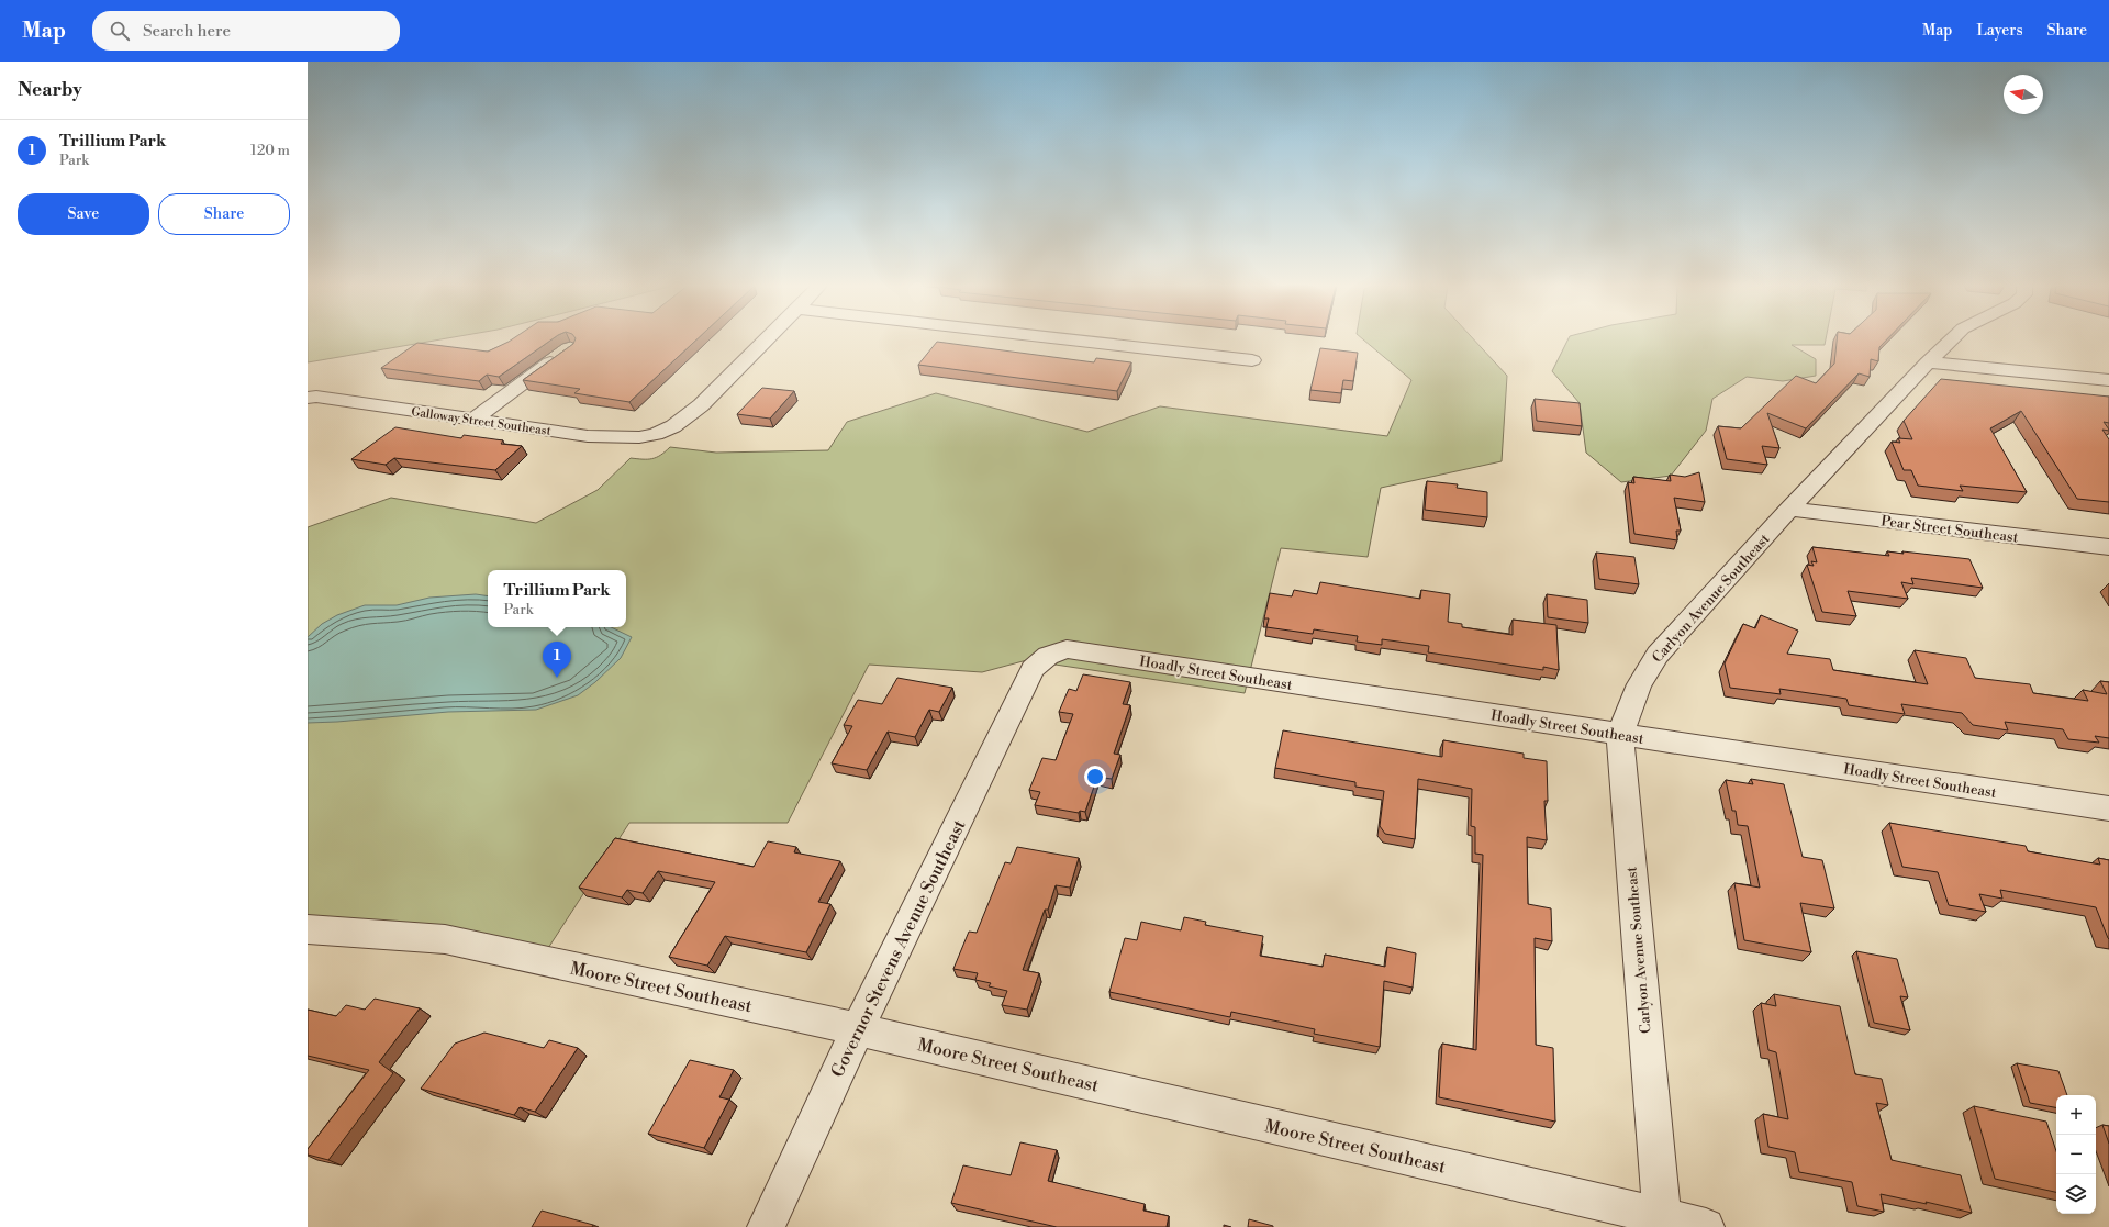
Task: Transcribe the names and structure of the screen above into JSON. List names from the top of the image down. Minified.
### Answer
{"streets":{"street":["Galloway Street Southeast","Pear Street Southeast","Carlyon Avenue Southeast","Hoadly Street Southeast","Governor Stevens Avenue Southeast","Moore Street Southeast"]},"crossings":[["Pear Street Southeast","Carlyon Avenue Southeast"],["Carlyon Avenue Southeast","Hoadly Street Southeast"],["Carlyon Avenue Southeast","Moore Street Southeast"],["Hoadly Street Southeast","Governor Stevens Avenue Southeast"],["Governor Stevens Avenue Southeast","Moore Street Southeast"]],"north":"left","page":{"header":"Map","search":"Search here","nav":["Map","Layers","Share"],"heading":"Nearby","list":[{"mark":"1","name":"Trillium Park","note":"Park","value":"120 m"}],"buttons":["Save","Share"],"popup":["Trillium Park","Park"],"pins":"1","map_buttons":["+","−"]}}
